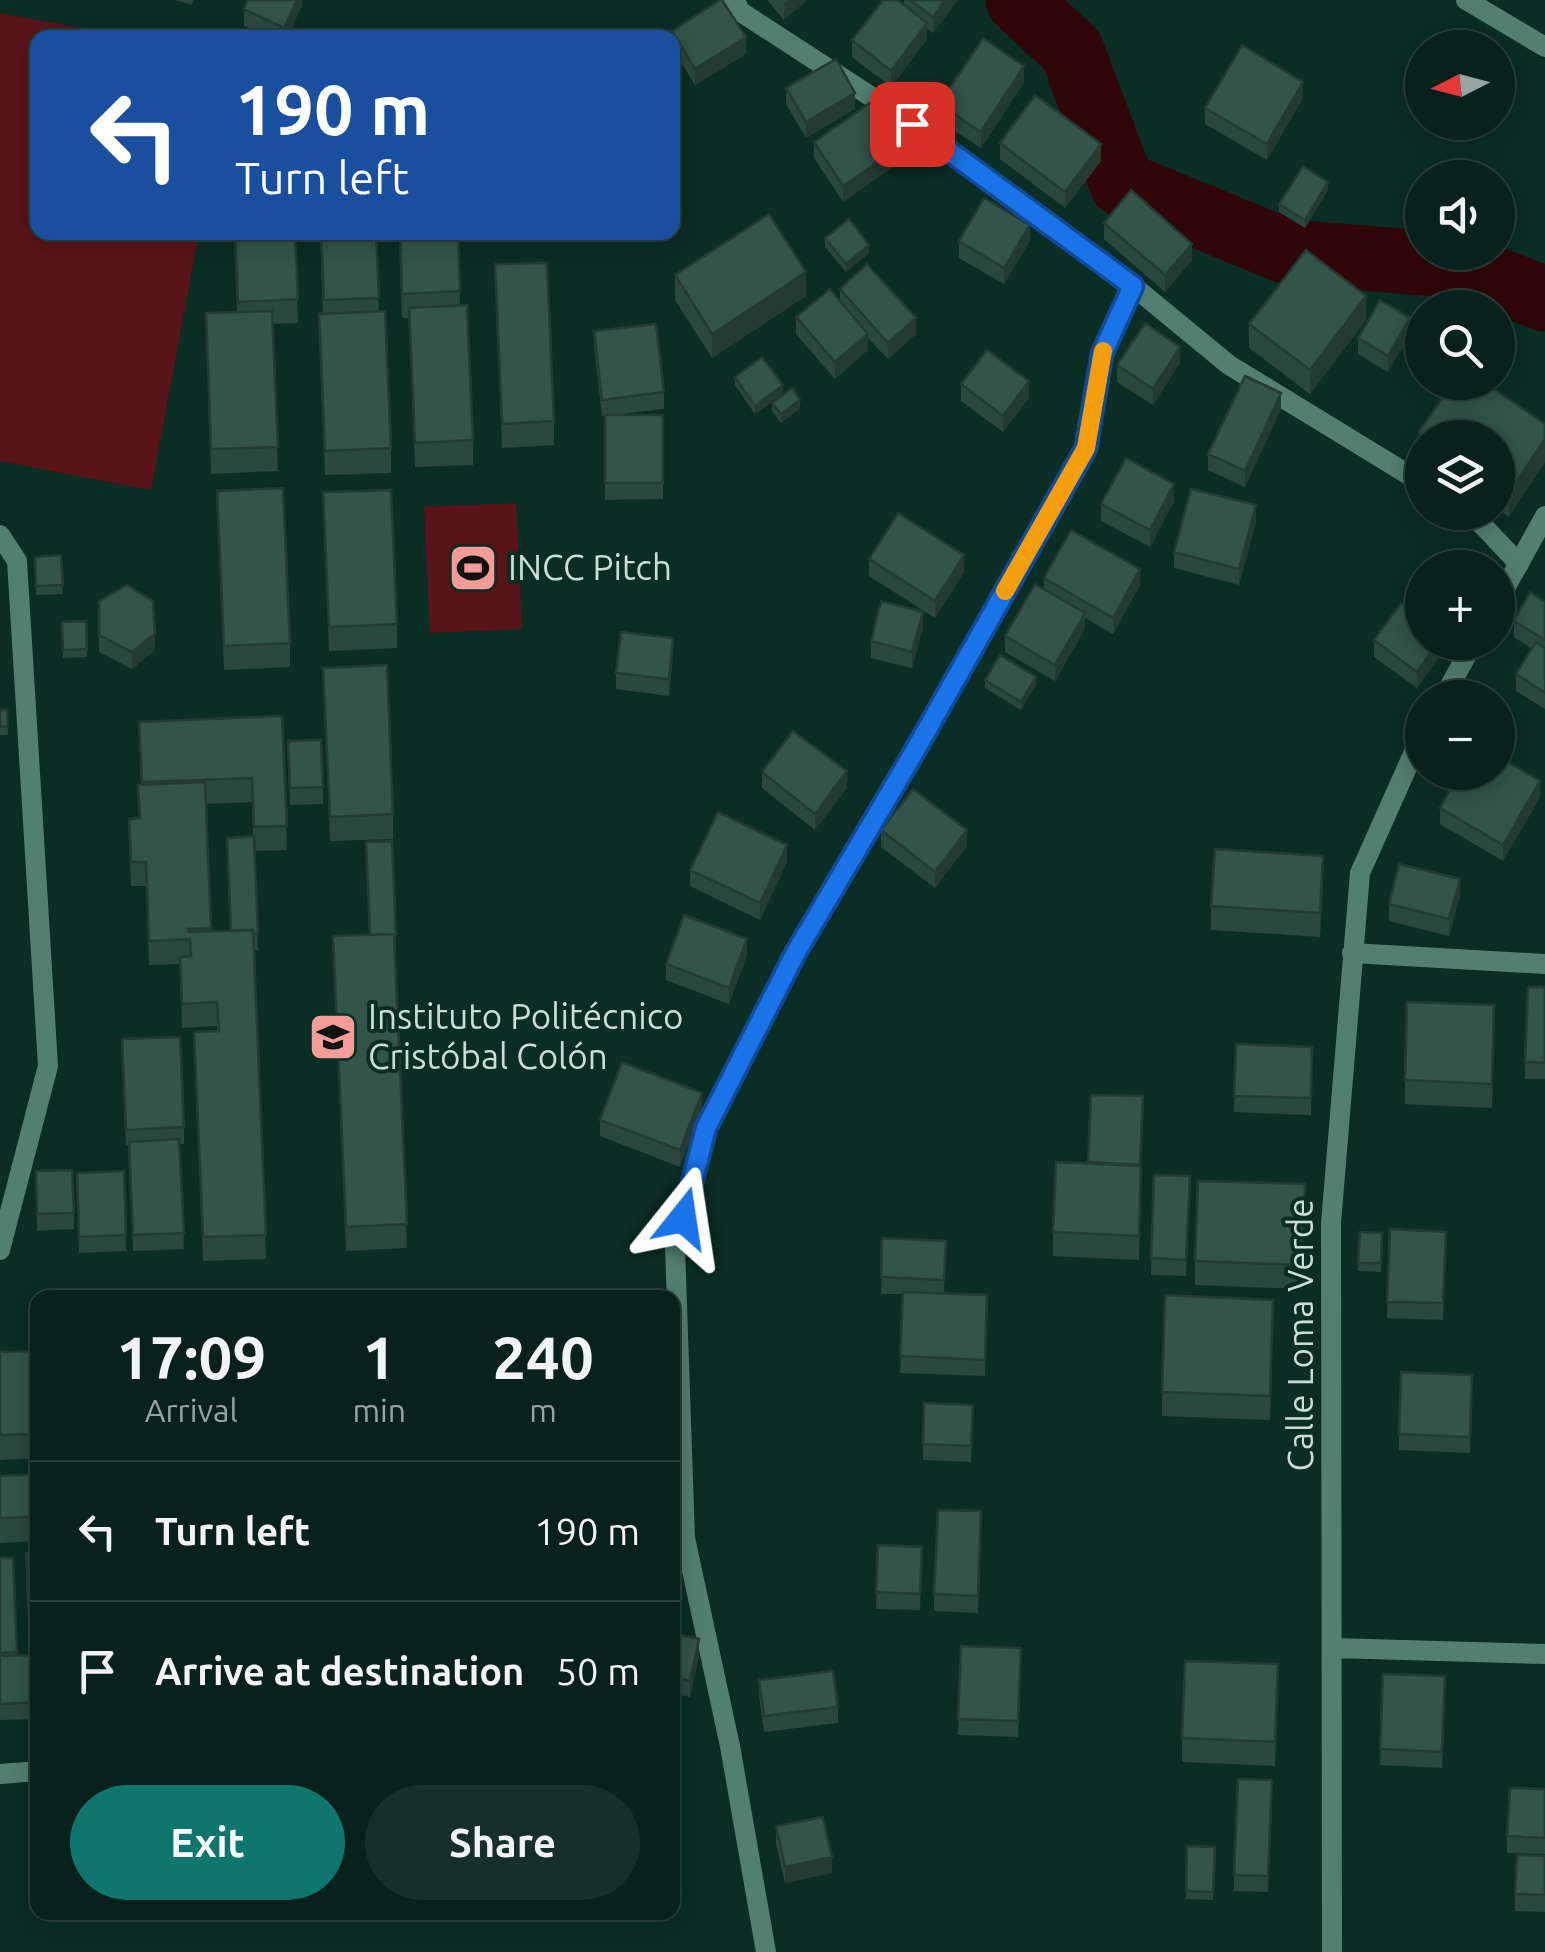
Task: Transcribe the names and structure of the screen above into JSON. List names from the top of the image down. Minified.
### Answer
{"streets":{"street":["Calle Loma Verde"]},"places":{"sports":["INCC Pitch"],"school or university":["Instituto Politécnico Cristóbal Colón"]},"north":"left","page":{"map_buttons":["+","−"],"turn":["190 m","Turn left"],"eta":["17:09","Arrival","1","min","240","m"],"list":[{"name":"Turn left","value":"190 m"},{"name":"Arrive at destination","value":"50 m"}],"buttons":["Exit","Share"]}}
